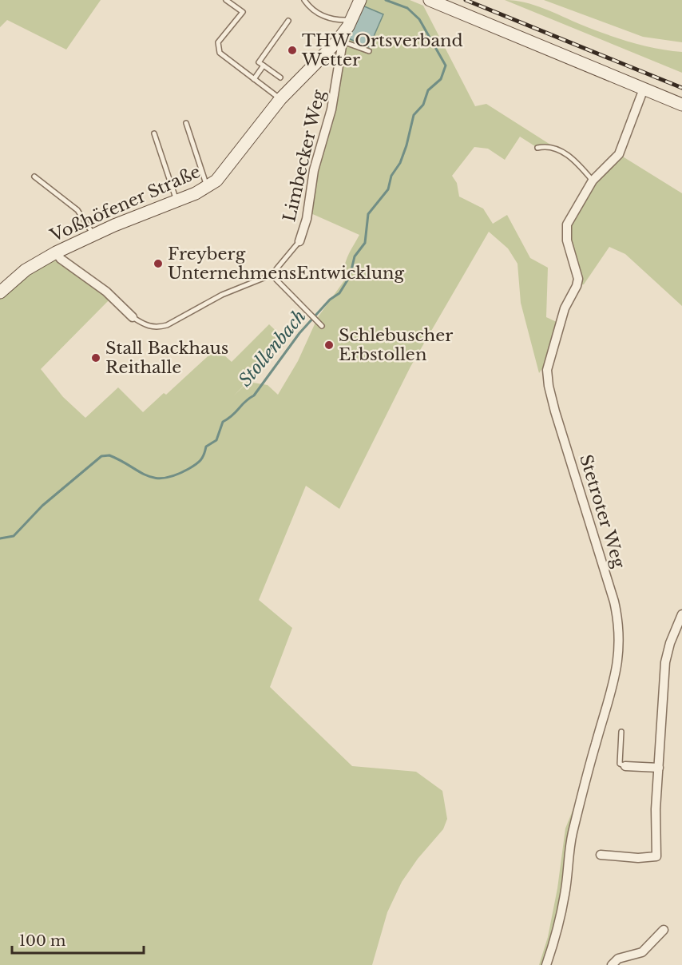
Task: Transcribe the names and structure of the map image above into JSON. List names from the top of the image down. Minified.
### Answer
{"streets":{"street":["Limbecker Weg","Voßhöfener Straße","Stetroter Weg"]},"crossings":[["Limbecker Weg","Voßhöfener Straße"]],"water":["Stollenbach"],"places":["THW Ortsverband Wetter","Freyberg UnternehmensEntwicklung","Schlebuscher Erbstollen","Stall Backhaus Reithalle"],"scale_bar":"100 m"}
